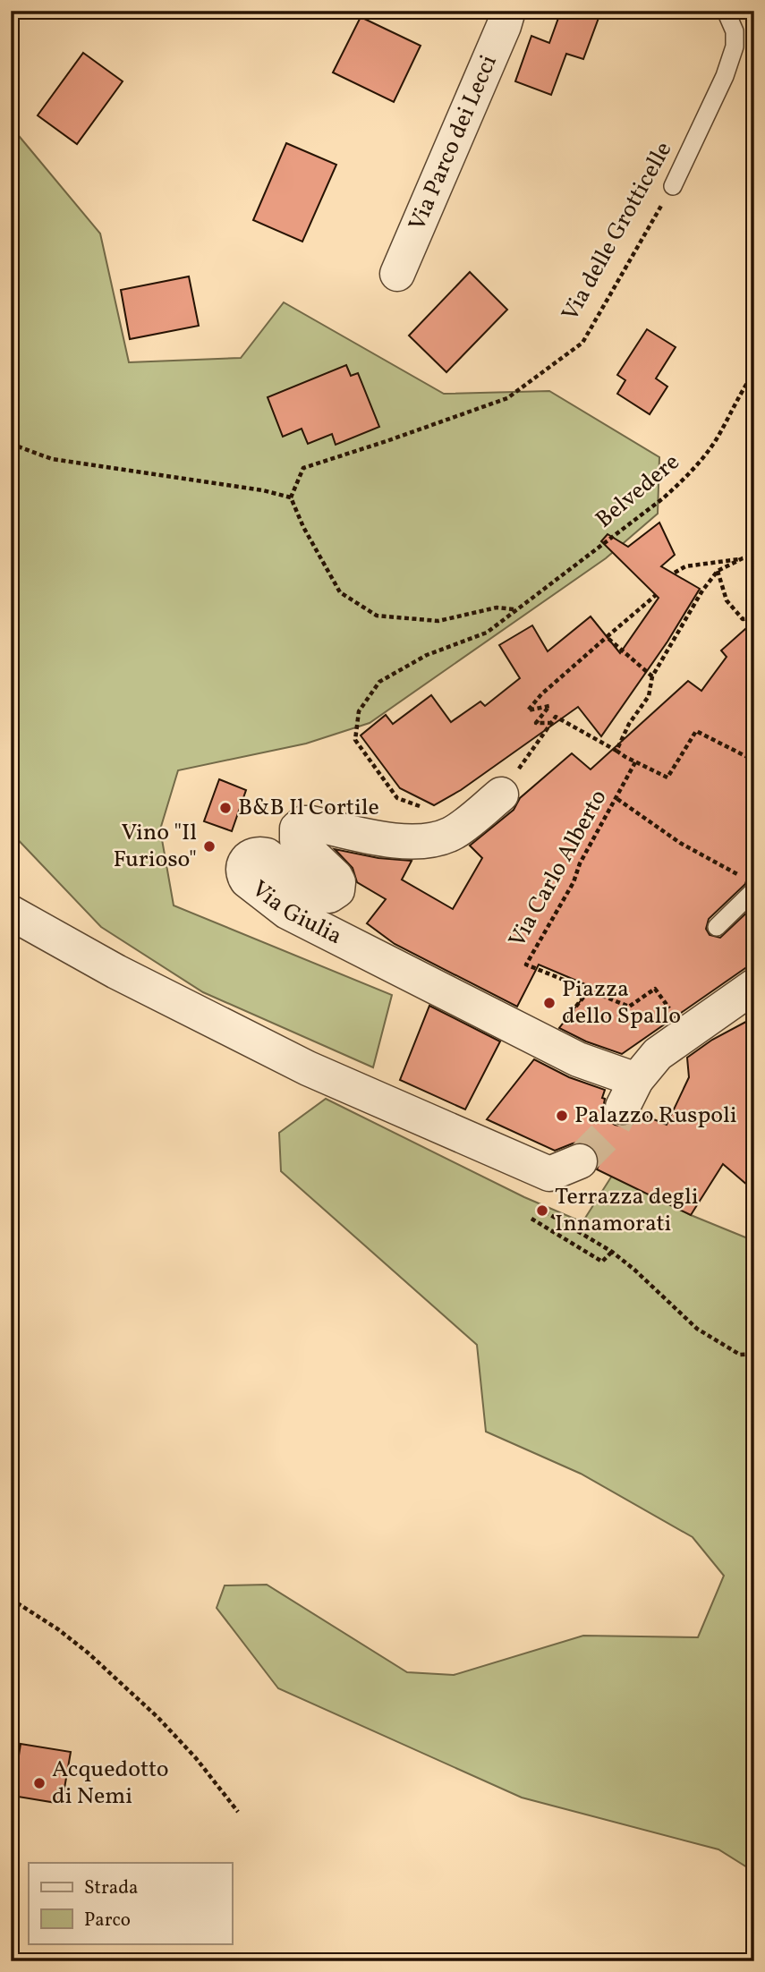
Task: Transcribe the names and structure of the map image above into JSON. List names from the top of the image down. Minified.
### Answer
{"streets":{"street":["Via Parco dei Lecci","Via Giulia"],"lane":["Via delle Grotticelle"],"path":["Belvedere","Via Carlo Alberto"]},"crossings":[["Via Carlo Alberto","Via Giulia"]],"places":["B&B Il Cortile","Vino \"Il Furioso\"","Piazza dello Spallo","Palazzo Ruspoli","Terrazza degli Innamorati","Acquedotto di Nemi"],"legend":["Strada","Parco"]}
